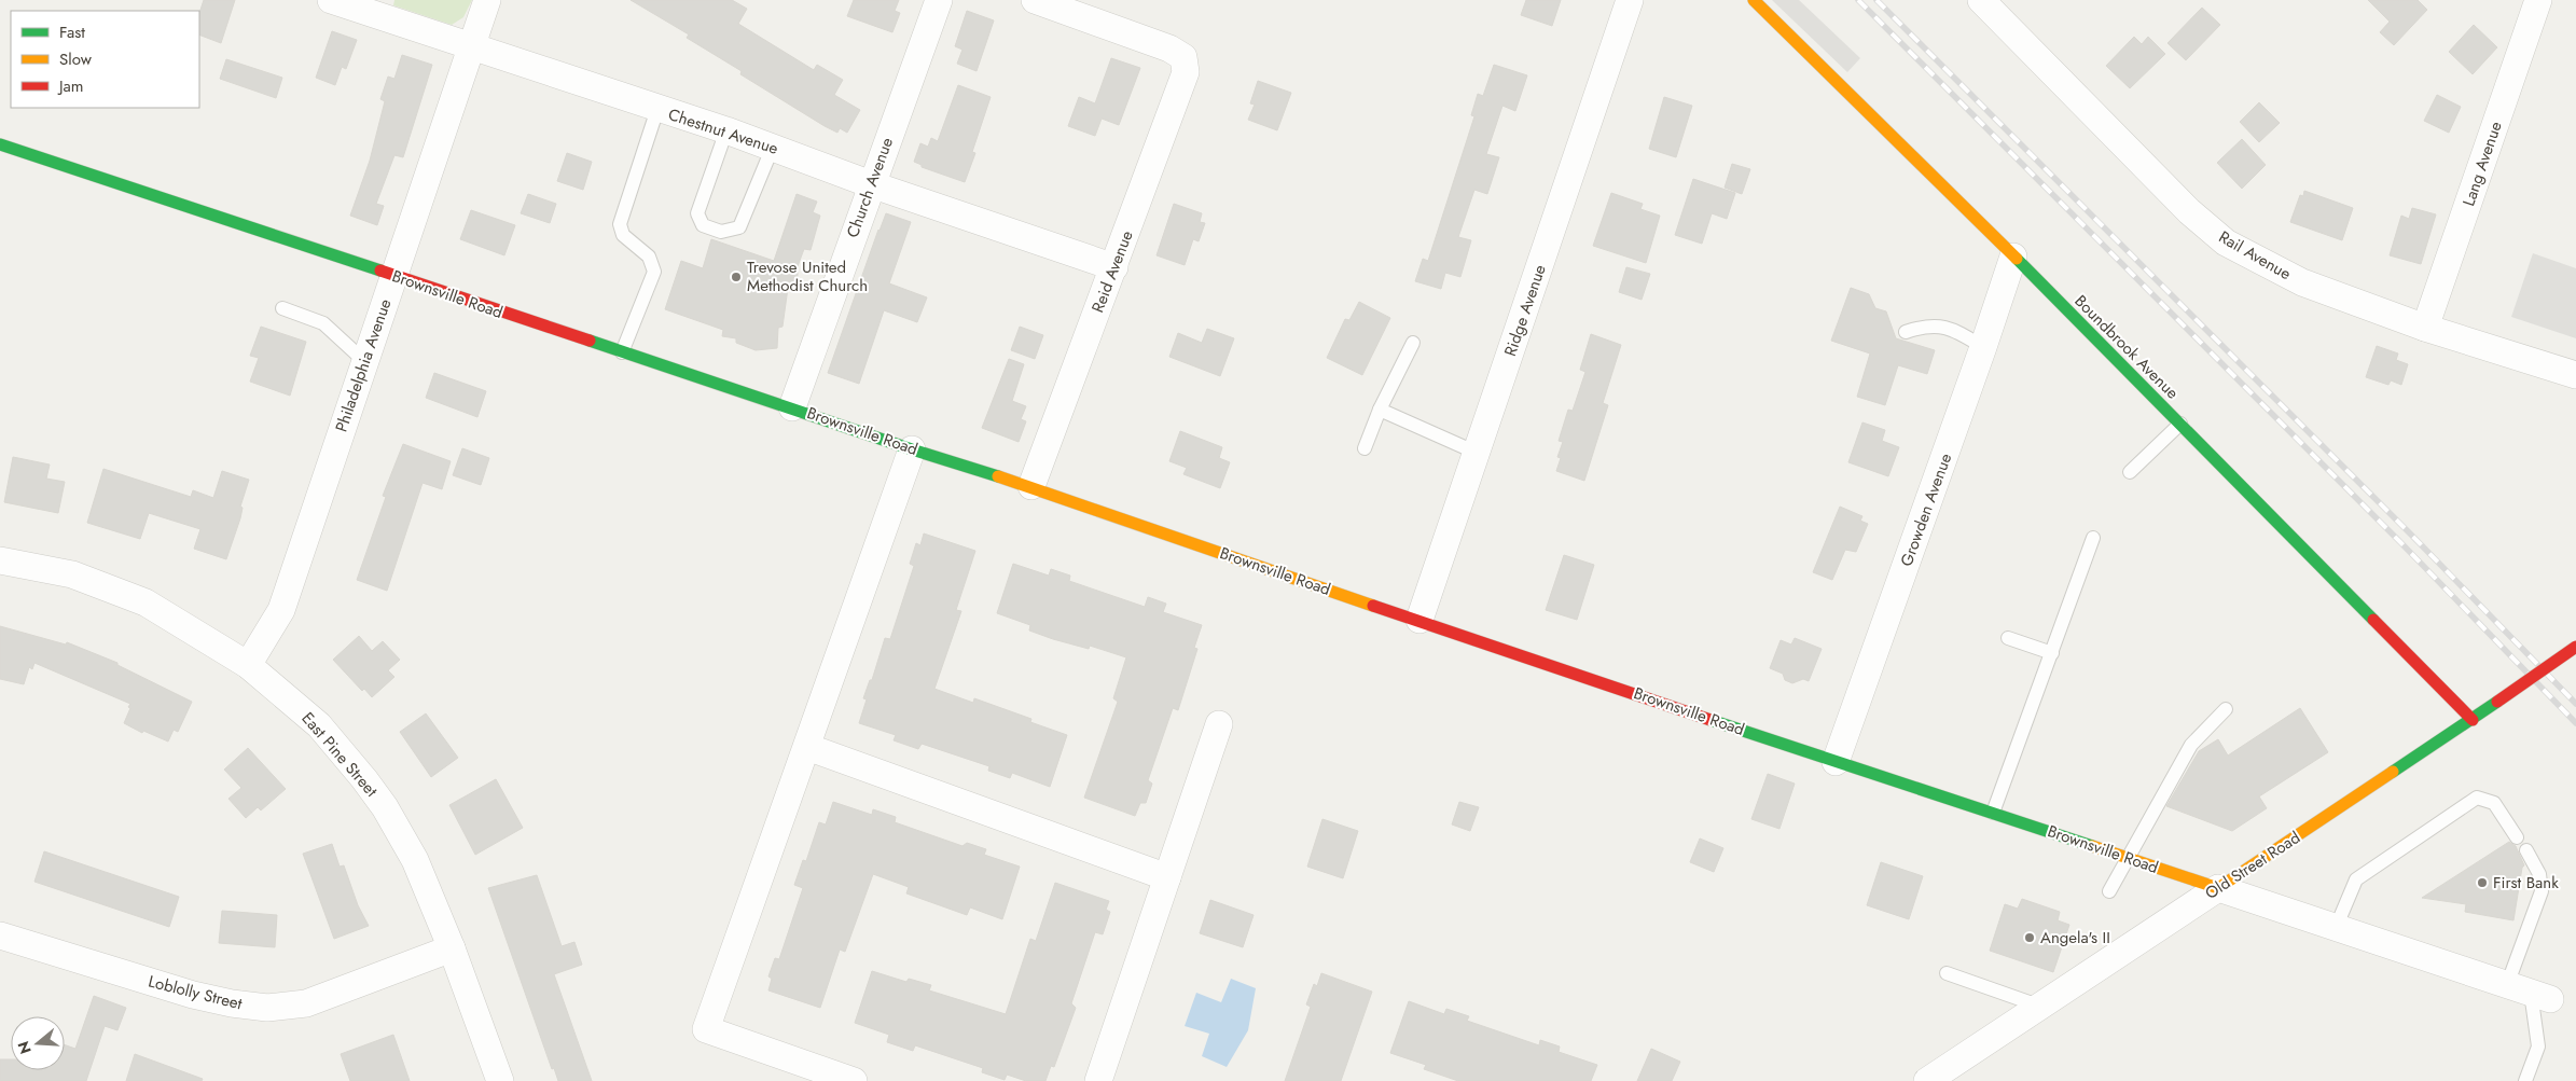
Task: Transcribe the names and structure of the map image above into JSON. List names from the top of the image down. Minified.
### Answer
{"streets":{"street":["Chestnut Avenue","Lang Avenue","Church Avenue","Rail Avenue","Reid Avenue","Brownsville Road","Ridge Avenue","Boundbrook Avenue","Philadelphia Avenue","Growden Avenue","East Pine Street","Old Street Road","Loblolly Street"]},"crossings":[["Chestnut Avenue","Church Avenue"],["Chestnut Avenue","Reid Avenue"],["Chestnut Avenue","Philadelphia Avenue"],["Lang Avenue","Rail Avenue"],["Church Avenue","Brownsville Road"],["Reid Avenue","Brownsville Road"],["Brownsville Road","Ridge Avenue"],["Brownsville Road","Philadelphia Avenue"],["Brownsville Road","Growden Avenue"],["Brownsville Road","Old Street Road"],["Boundbrook Avenue","Growden Avenue"],["Boundbrook Avenue","Old Street Road"],["Philadelphia Avenue","East Pine Street"],["East Pine Street","Loblolly Street"]],"places":["Trevose United Methodist Church","First Bank","Angela's II"],"legend":["Fast","Slow","Jam"],"north":"left"}
